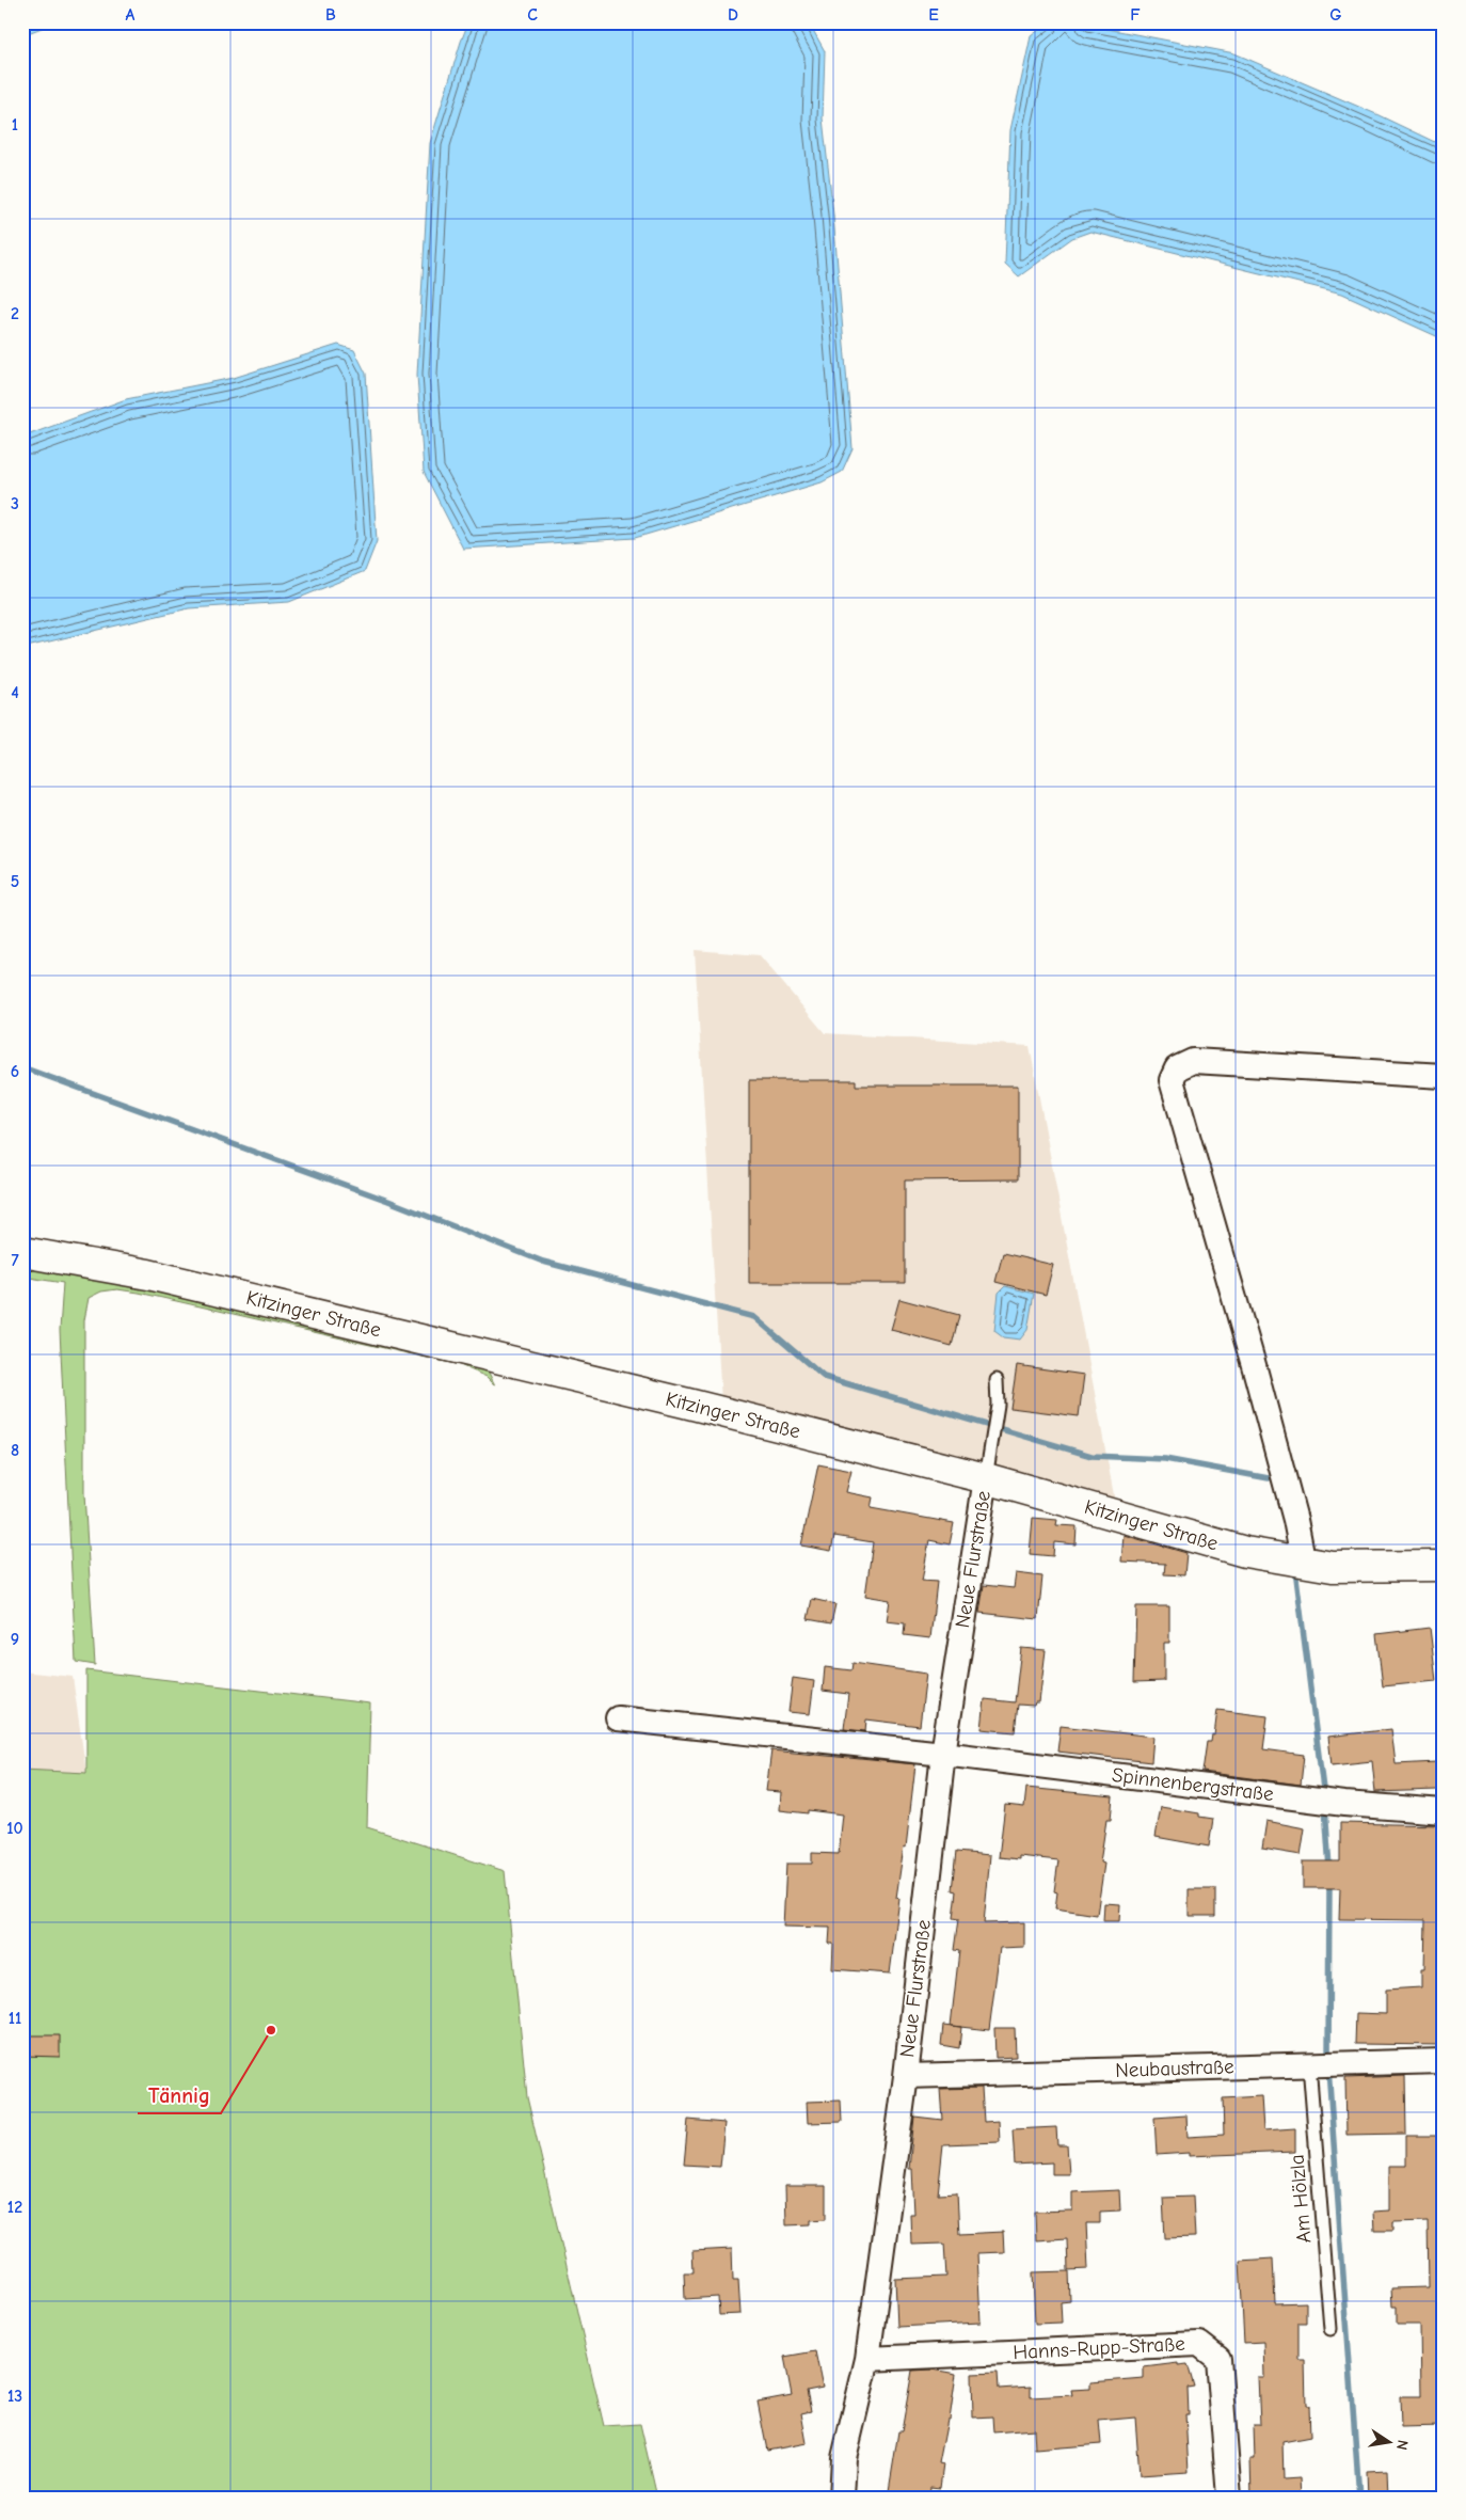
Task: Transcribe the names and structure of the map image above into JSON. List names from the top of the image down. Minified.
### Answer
{"streets":{"street":["Kitzinger Straße","Neue Flurstraße","Spinnenbergstraße","Neubaustraße","Hanns-Rupp-Straße"],"lane":["Am Hölzla"]},"crossings":[["Kitzinger Straße","Neue Flurstraße"],["Neue Flurstraße","Spinnenbergstraße"],["Neue Flurstraße","Neubaustraße"],["Neue Flurstraße","Hanns-Rupp-Straße"],["Neubaustraße","Am Hölzla"]],"places":["Tännig"],"north":"right","grid":{"columns":["A","B","C","D","E","F","G"],"rows":["1","2","3","4","5","6","7","8","9","10","11","12","13"]}}
